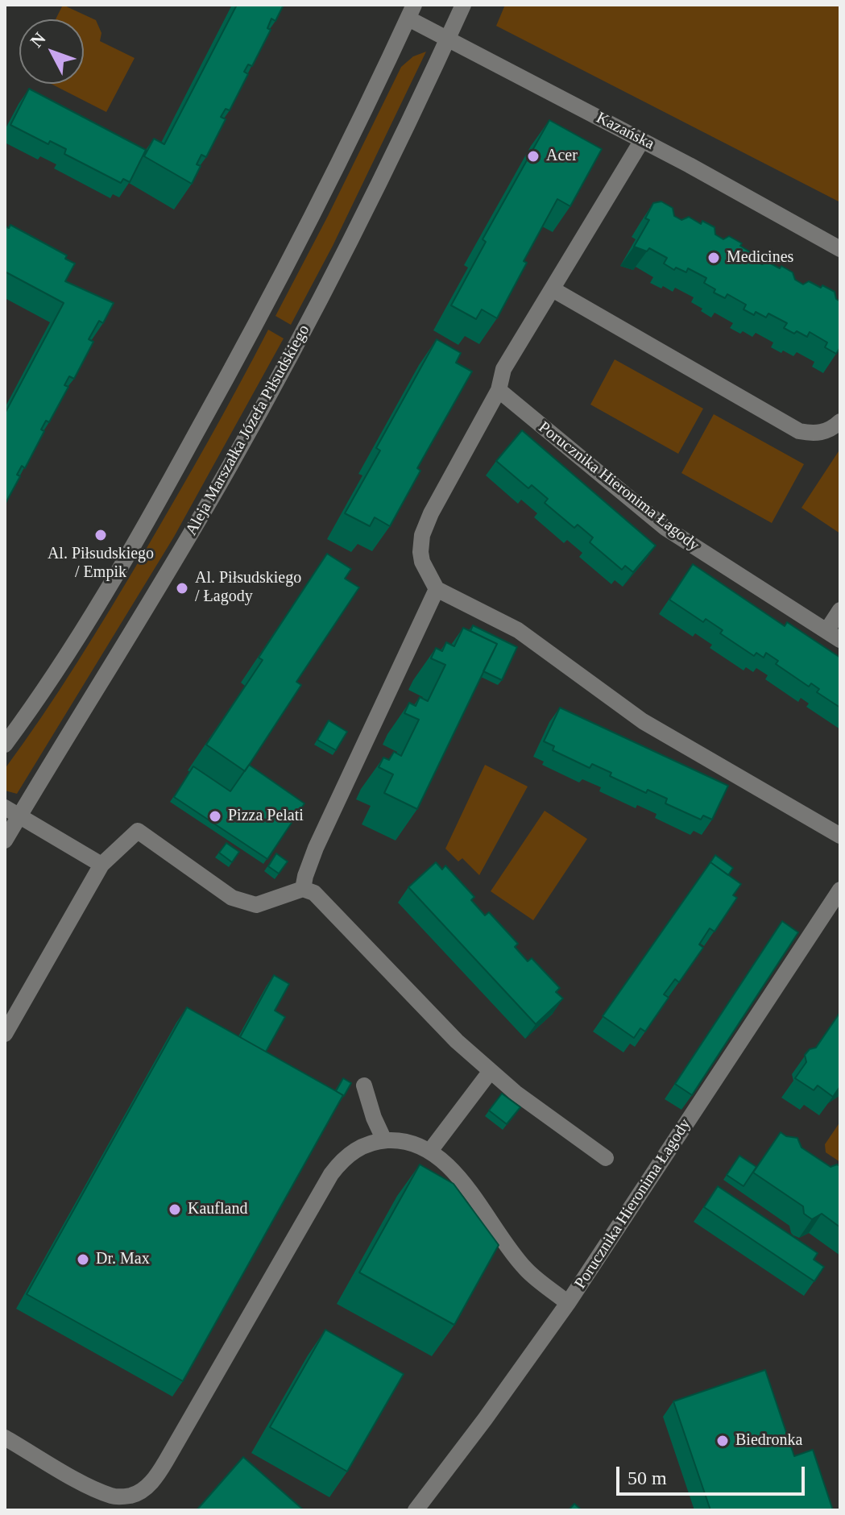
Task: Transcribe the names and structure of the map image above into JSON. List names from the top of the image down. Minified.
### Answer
{"streets":{"street":["Kazańska","Aleja Marszałka Józefa Piłsudskiego","Porucznika Hieronima Łagody"]},"crossings":[["Kazańska","Aleja Marszałka Józefa Piłsudskiego"]],"places":["Acer","Medicines","Al. Piłsudskiego / Empik","Al. Piłsudskiego / Łagody","Pizza Pelati","Kaufland","Dr. Max","Biedronka"],"scale_bar":"50 m","north":"top left"}
